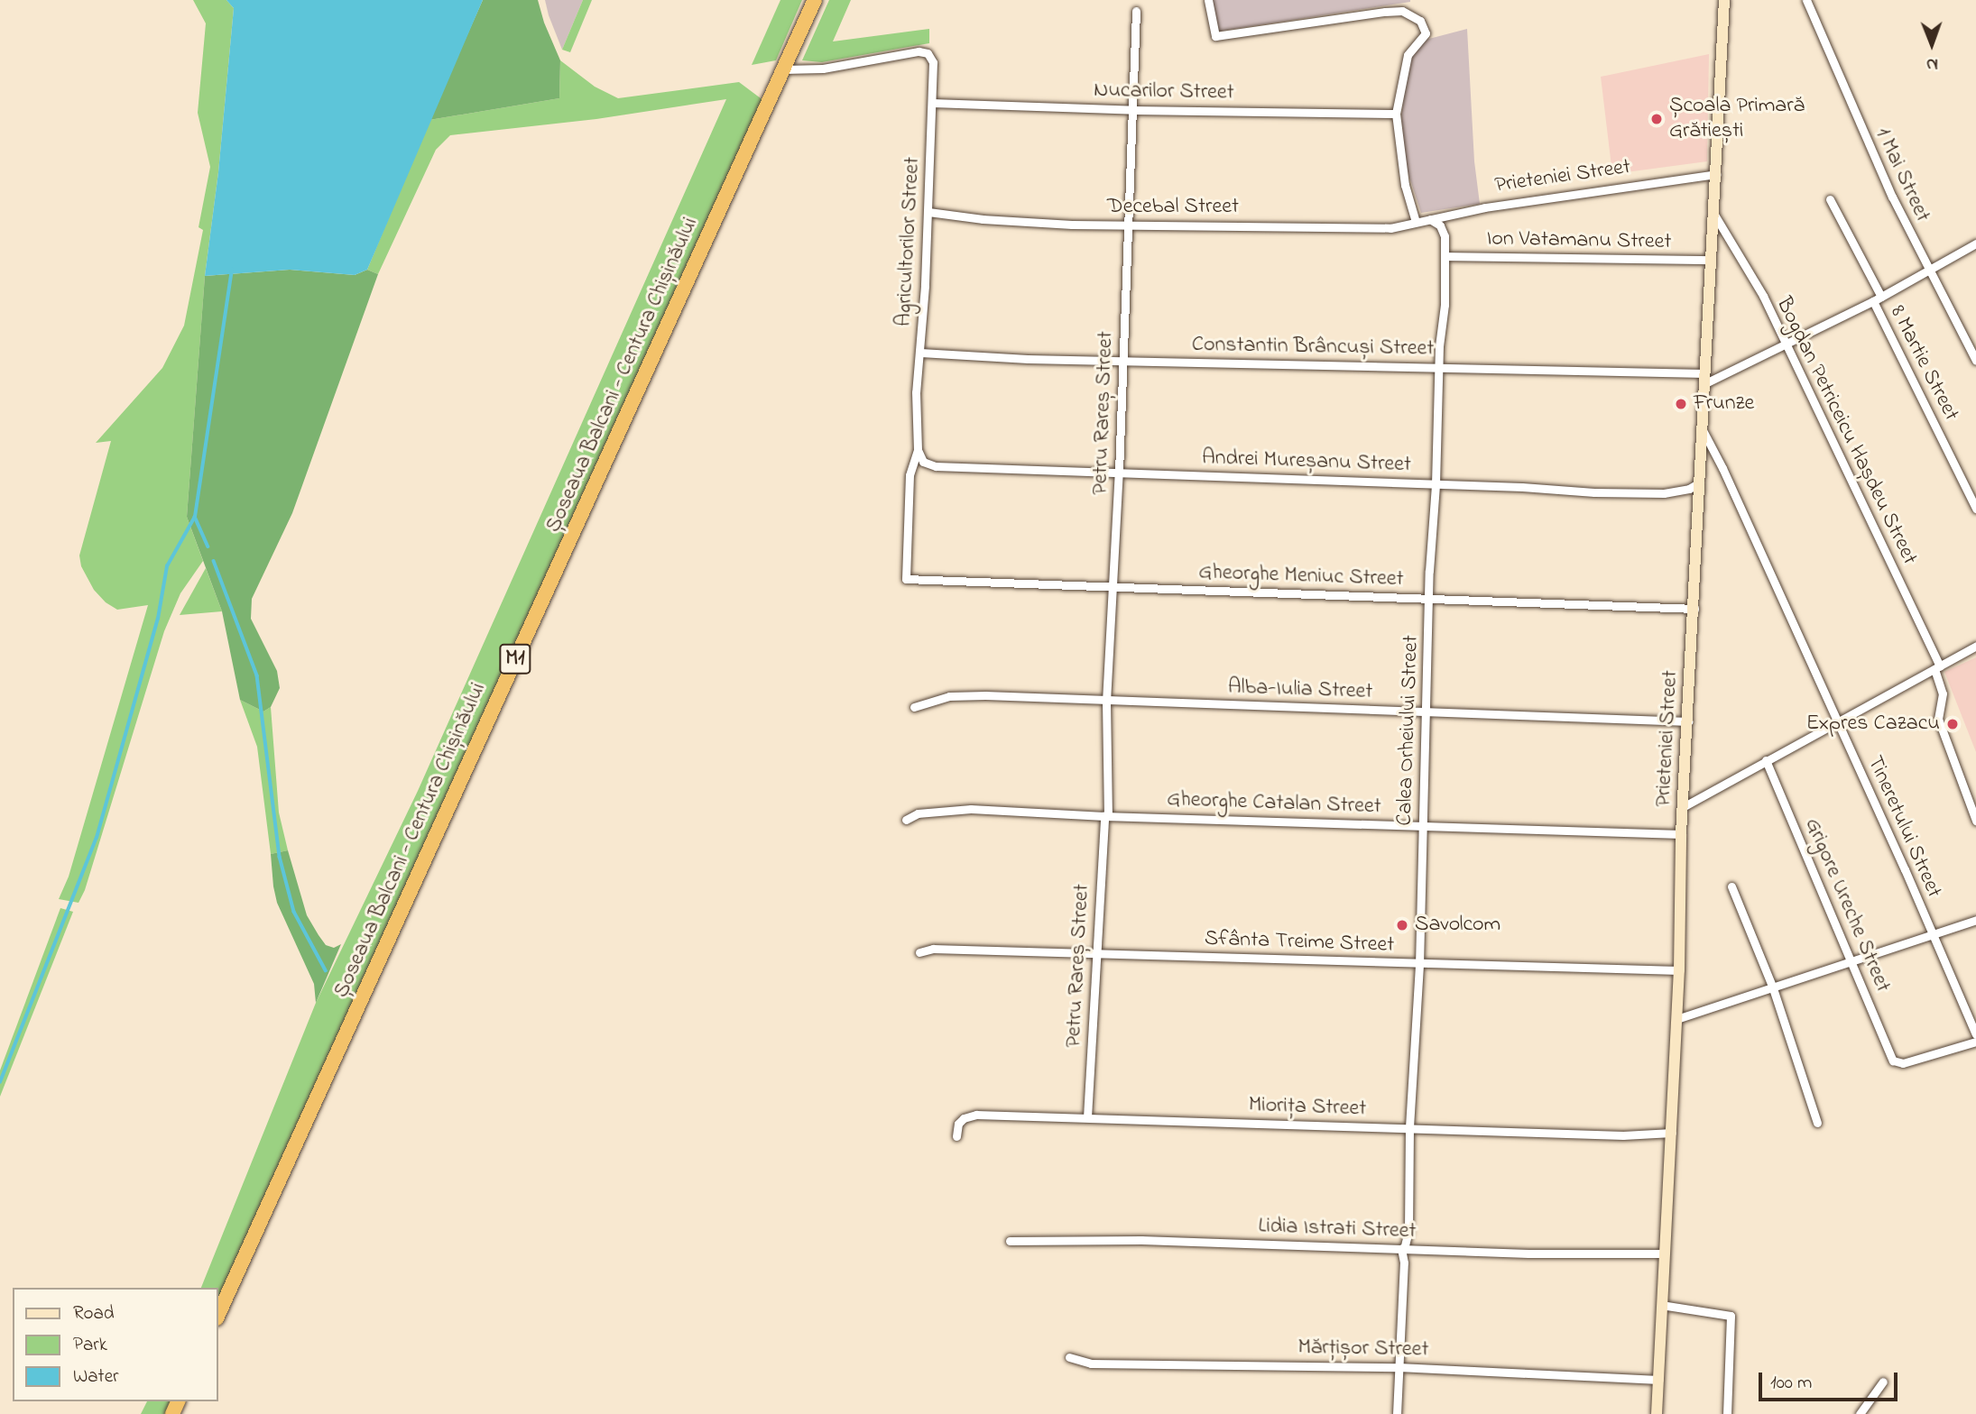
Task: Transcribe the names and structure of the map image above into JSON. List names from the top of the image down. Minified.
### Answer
{"streets":{"highway":["Șoseaua Balcani - Centura Chișinăului","M1"],"street":["Nucarilor Street","1 Mai Street","Prieteniei Street","Decebal Street","Ion Vatamanu Street","Agricultorilor Street","Constantin Brâncuși Street","8 Martie Street","Petru Rareș Street","Bogdan Petriceicu Hașdeu Street","Andrei Mureșanu Street","Gheorghe Meniuc Street","Alba-Iulia Street","Calea Orheiului Street","Gheorghe Catalan Street","Tineretului Street","Grigore Ureche Street","Sfânta Treime Street","Miorița Street","Lidia Istrati Street","Mărțișor Street"]},"crossings":[["Nucarilor Street","Agricultorilor Street"],["Nucarilor Street","Petru Rareș Street"],["Prieteniei Street","Decebal Street"],["Prieteniei Street","Ion Vatamanu Street"],["Prieteniei Street","Constantin Brâncuși Street"],["Prieteniei Street","Bogdan Petriceicu Hașdeu Street"],["Prieteniei Street","Andrei Mureșanu Street"],["Prieteniei Street","Gheorghe Meniuc Street"],["Prieteniei Street","Alba-Iulia Street"],["Prieteniei Street","Calea Orheiului Street"],["Prieteniei Street","Gheorghe Catalan Street"],["Prieteniei Street","Tineretului Street"],["Prieteniei Street","Sfânta Treime Street"],["Prieteniei Street","Miorița Street"],["Prieteniei Street","Lidia Istrati Street"],["Prieteniei Street","Mărțișor Street"],["Decebal Street","Agricultorilor Street"],["Decebal Street","Petru Rareș Street"],["Ion Vatamanu Street","Calea Orheiului Street"],["Agricultorilor Street","Constantin Brâncuși Street"],["Agricultorilor Street","Șoseaua Balcani - Centura Chișinăului"],["Agricultorilor Street","Andrei Mureșanu Street"],["Agricultorilor Street","Gheorghe Meniuc Street"],["Constantin Brâncuși Street","Petru Rareș Street"],["Constantin Brâncuși Street","Calea Orheiului Street"],["Petru Rareș Street","Andrei Mureșanu Street"],["Petru Rareș Street","Gheorghe Meniuc Street"],["Petru Rareș Street","Alba-Iulia Street"],["Petru Rareș Street","Gheorghe Catalan Street"],["Petru Rareș Street","Sfânta Treime Street"],["Petru Rareș Street","Miorița Street"],["Andrei Mureșanu Street","Calea Orheiului Street"],["Gheorghe Meniuc Street","Calea Orheiului Street"],["Alba-Iulia Street","Calea Orheiului Street"],["Calea Orheiului Street","Gheorghe Catalan Street"],["Calea Orheiului Street","Sfânta Treime Street"],["Calea Orheiului Street","Miorița Street"],["Calea Orheiului Street","Lidia Istrati Street"],["Calea Orheiului Street","Mărțișor Street"]],"places":["Școala Primară Grătiești","Frunze","Expres Cazacu","Savolcom"],"legend":["Road","Park","Water"],"scale_bar":"100 m","north":"bottom"}
